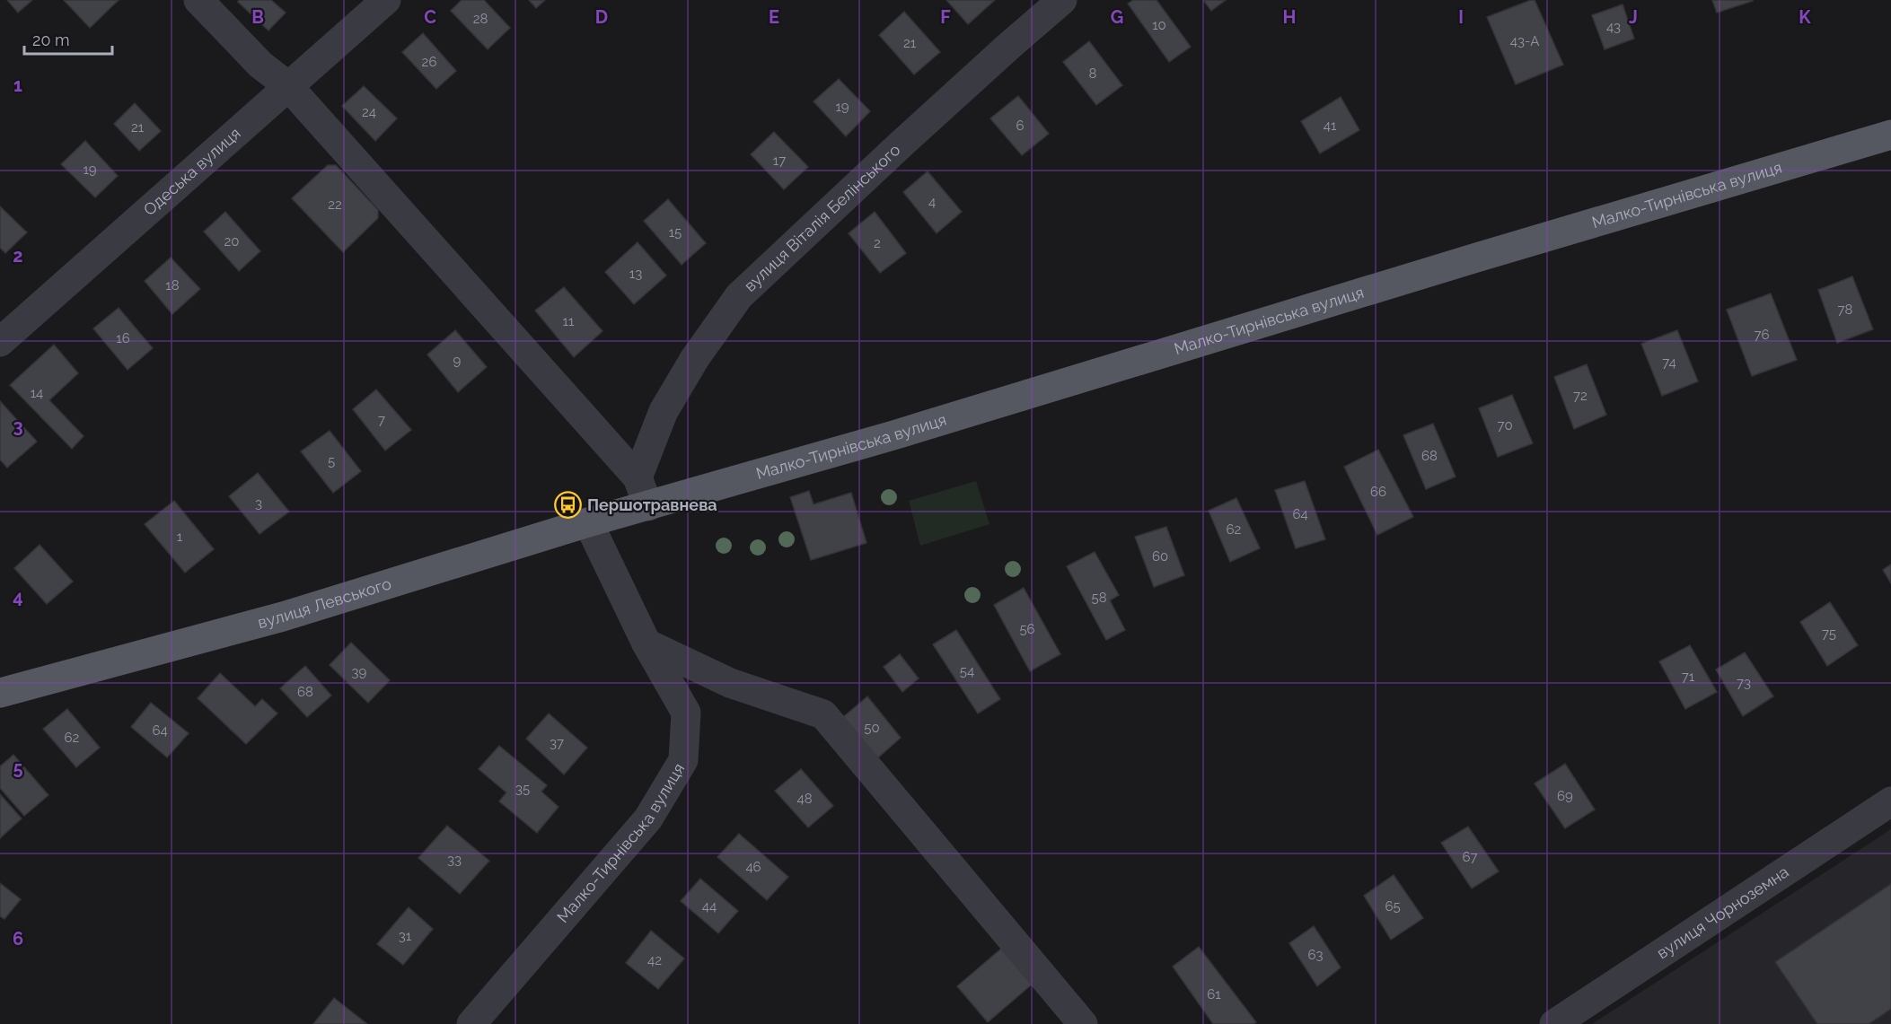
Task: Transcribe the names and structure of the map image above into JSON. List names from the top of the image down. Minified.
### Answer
{"streets":{"main road":["Малко-Тирнівська вулиця","вулиця Левського"],"street":["Одеська вулиця","вулиця Віталія Белінського","вулиця Чорноземна"]},"crossings":[["Малко-Тирнівська вулиця","вулиця Левського"]],"places":{"bus stop":["Першотравнева"]},"house_numbers":["28","10","43","43-А","21","26","8","19","24","6","41","21","17","19","4","22","15","20","2","13","18","78","11","76","16","9","74","14","72","7","70","68","5","66","3","64","62","1","60","58","56","75","54","39","71","73","68","50","64","62","37","35","69","48","67","33","46","44","65","31","63","42","61"],"scale_bar":"20 m","grid":{"columns":["B","C","D","E","F","G","H","I","J","K"],"rows":["1","2","3","4","5","6"]}}
